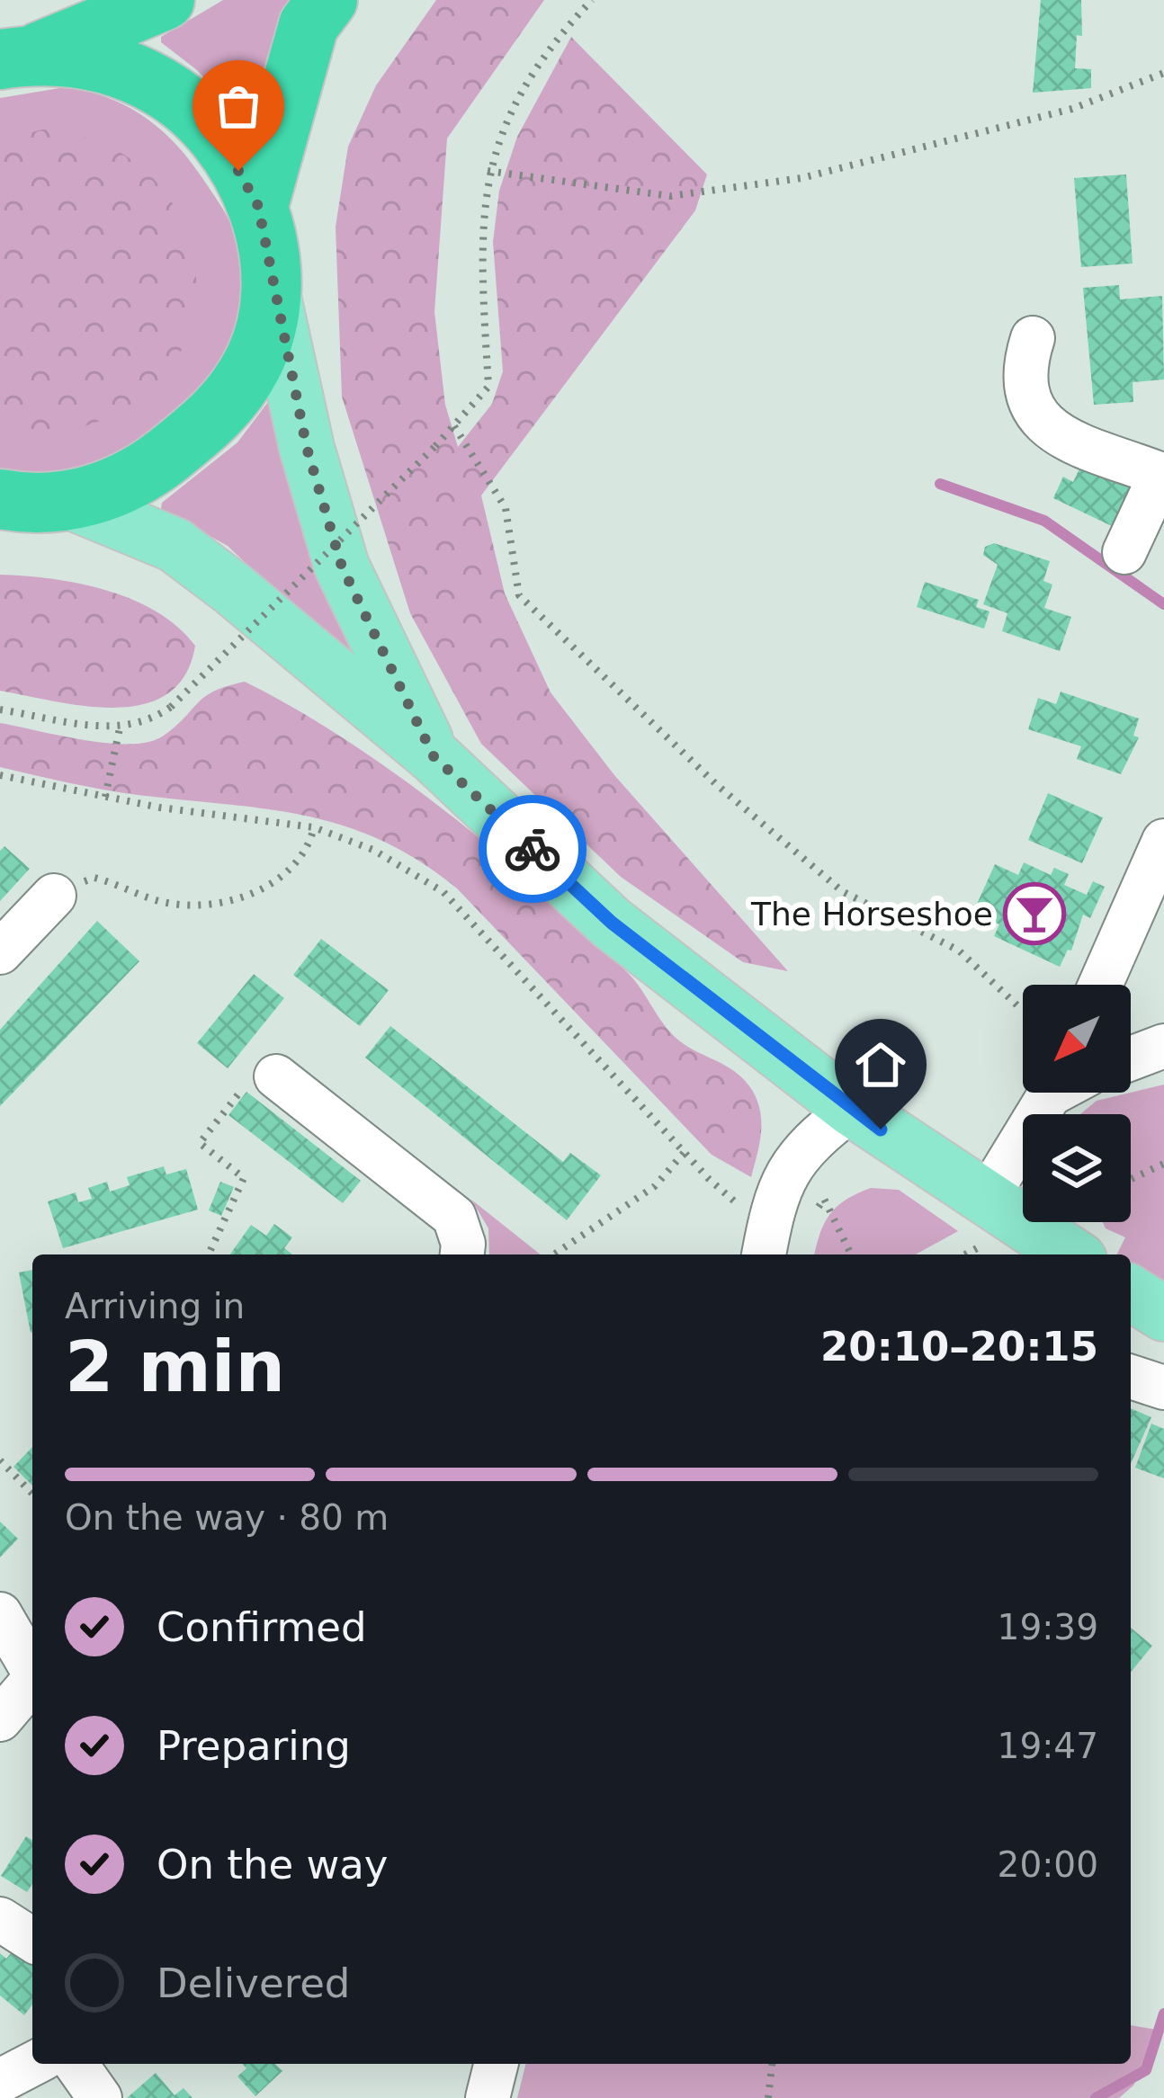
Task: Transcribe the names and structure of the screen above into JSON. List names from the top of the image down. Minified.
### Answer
{"places":{"bar":["The Horseshoe"]},"north":"bottom left","page":{"heading":["2 min","Arriving in","20:10–20:15"],"bar":"On the way · 80 m","list":[["Confirmed","19:39"],["Preparing","19:47"],["On the way","20:00"],"Delivered"]}}
